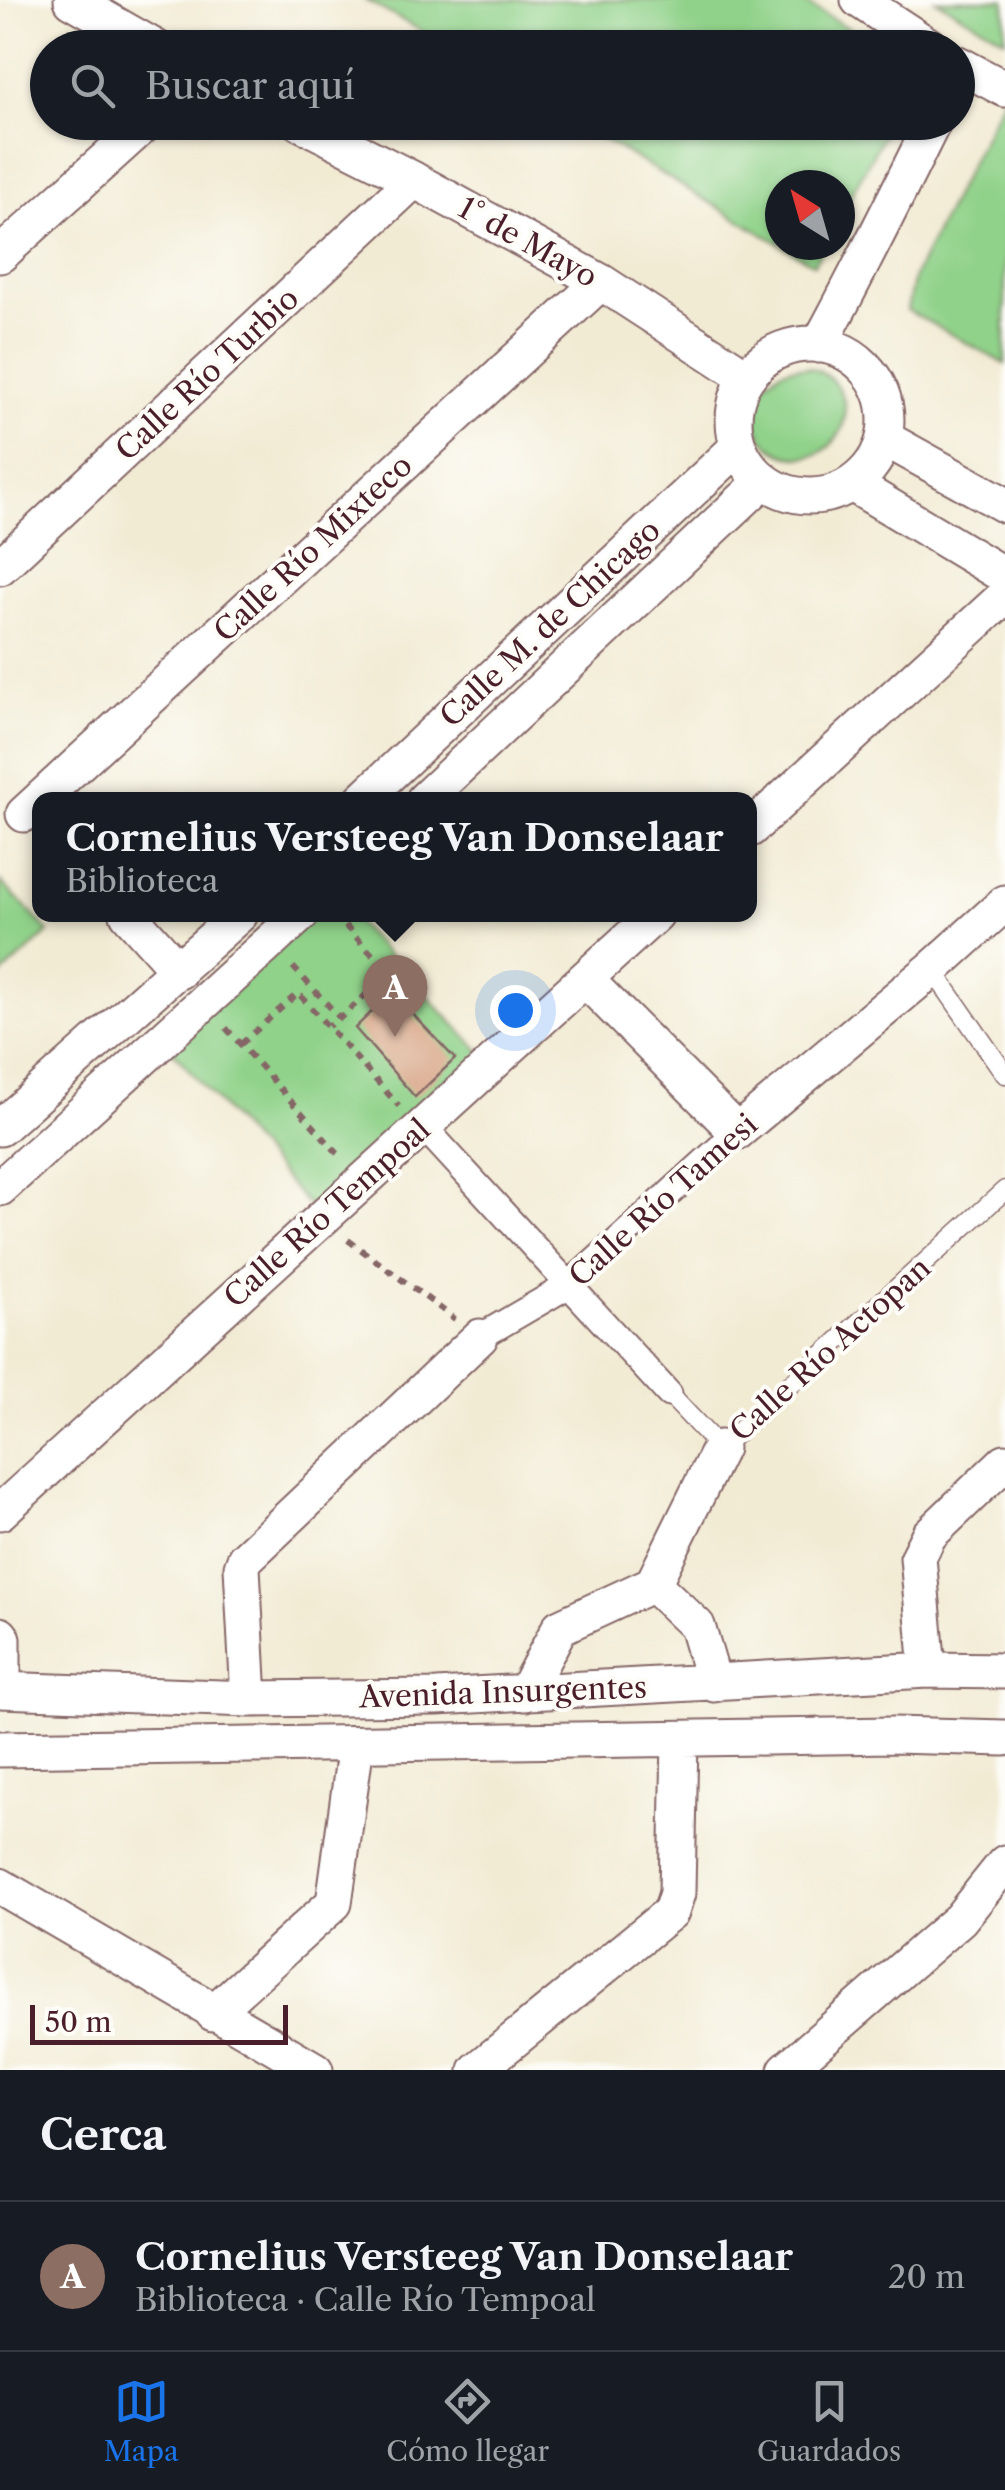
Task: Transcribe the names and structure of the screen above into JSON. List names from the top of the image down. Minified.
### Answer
{"streets":{"street":["1° de Mayo","Calle Río Turbio","Calle Río Mixteco","Calle M. de Chicago","Calle Río Tamesi","Calle Río Tempoal","Calle Río Actopan","Avenida Insurgentes"]},"crossings":[["1° de Mayo","Calle Río Turbio"],["1° de Mayo","Calle Río Mixteco"],["1° de Mayo","Calle M. de Chicago"],["Calle Río Tamesi","Avenida Insurgentes"]],"scale_bar":"50 m","north":"top left","page":{"search":"Buscar aquí","popup":["Cornelius Versteeg Van Donselaar","Biblioteca"],"pins":"A","scale":"50 m","heading":"Cerca","list":[{"mark":"A","name":"Cornelius Versteeg Van Donselaar","note":"Biblioteca · Calle Río Tempoal","value":"20 m"}],"nav":["Mapa","Cómo llegar","Guardados"]}}
